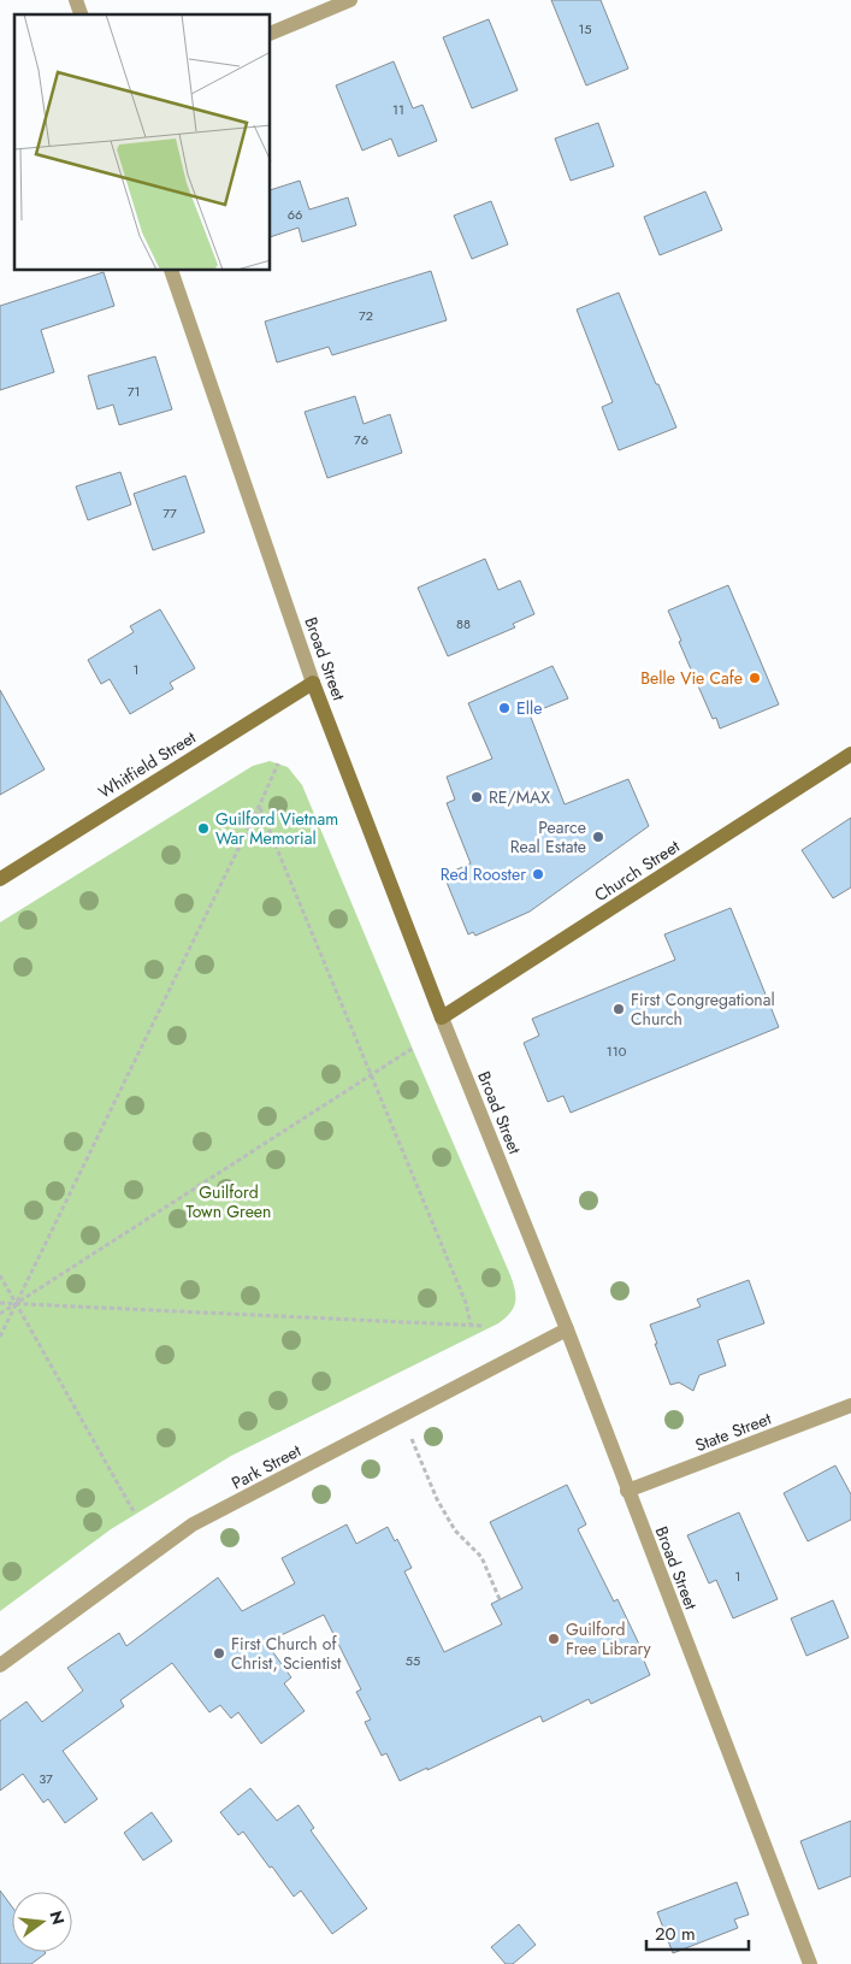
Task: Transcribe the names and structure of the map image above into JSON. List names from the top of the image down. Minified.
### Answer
{"streets":{"main road":["Broad Street","Whitfield Street","Church Street"],"street":["State Street","Park Street"]},"crossings":[["Broad Street","Whitfield Street"],["Broad Street","Church Street"],["Broad Street","State Street"],["Broad Street","Park Street"]],"parks":["Guilford Town Green"],"places":["Belle Vie Cafe","Elle","RE/MAX","Guilford Vietnam War Memorial","Pearce Real Estate","Red Rooster","First Congregational Church","Guilford Free Library","First Church of Christ, Scientist"],"house_numbers":["15","11","66","72","71","76","77","88","1","110","1","55","37"],"scale_bar":"20 m","north":"right"}
